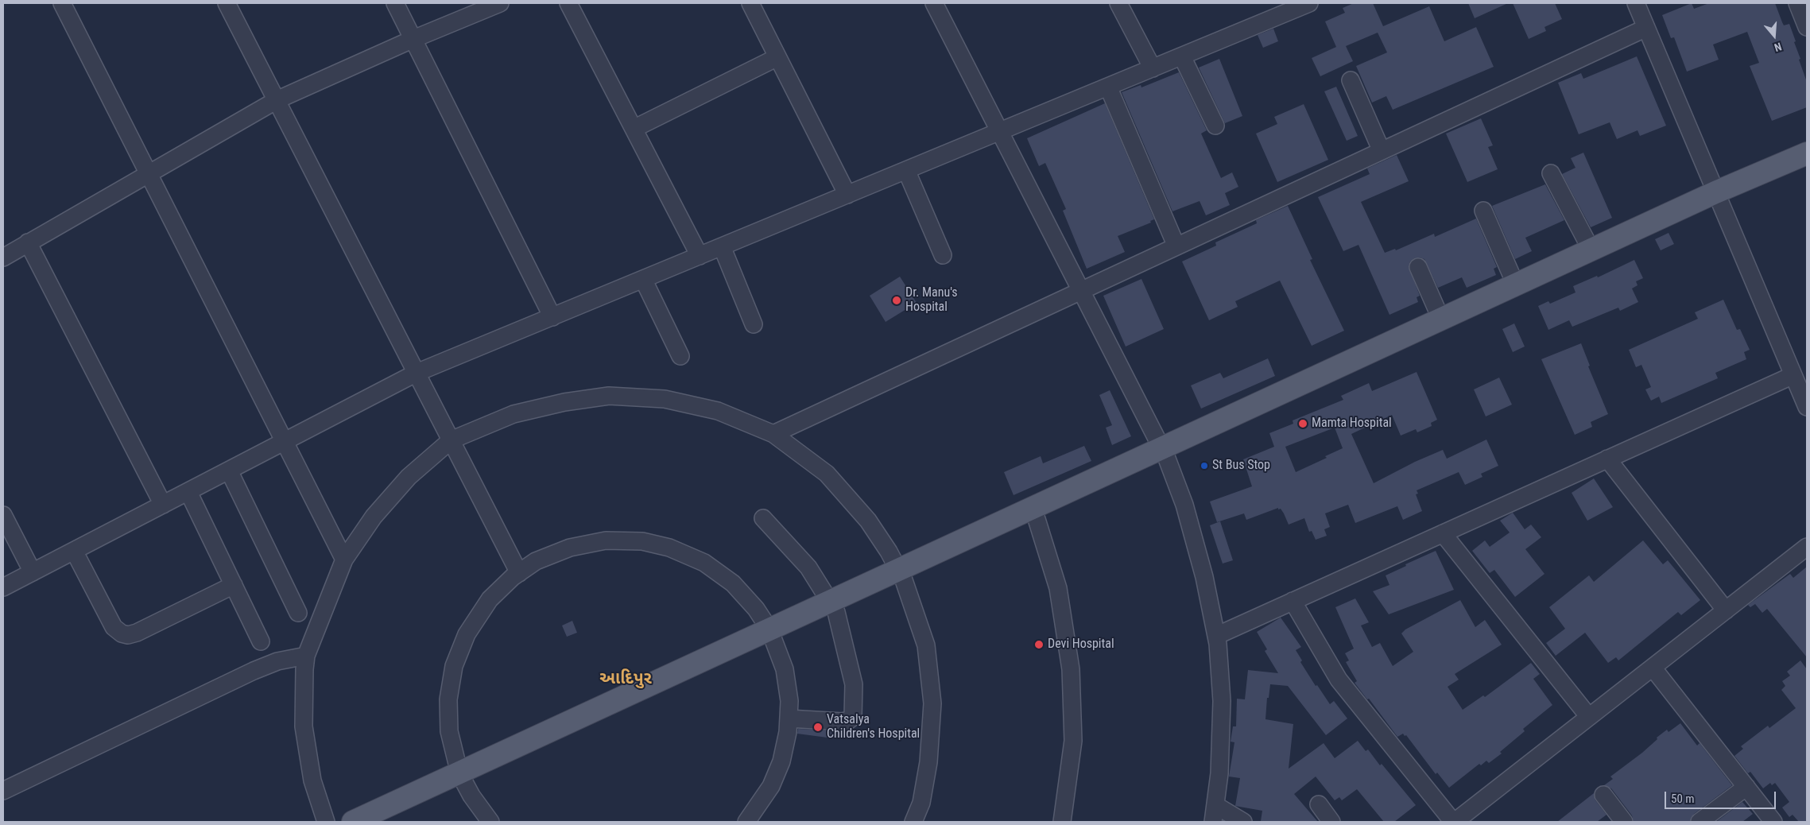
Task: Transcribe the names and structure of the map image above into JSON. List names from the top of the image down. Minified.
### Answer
{"districts":["આદિપુર"],"places":["Dr. Manu's Hospital","Mamta Hospital","St Bus Stop","Devi Hospital","Vatsalya Children's Hospital"],"scale_bar":"50 m","north":"bottom"}
